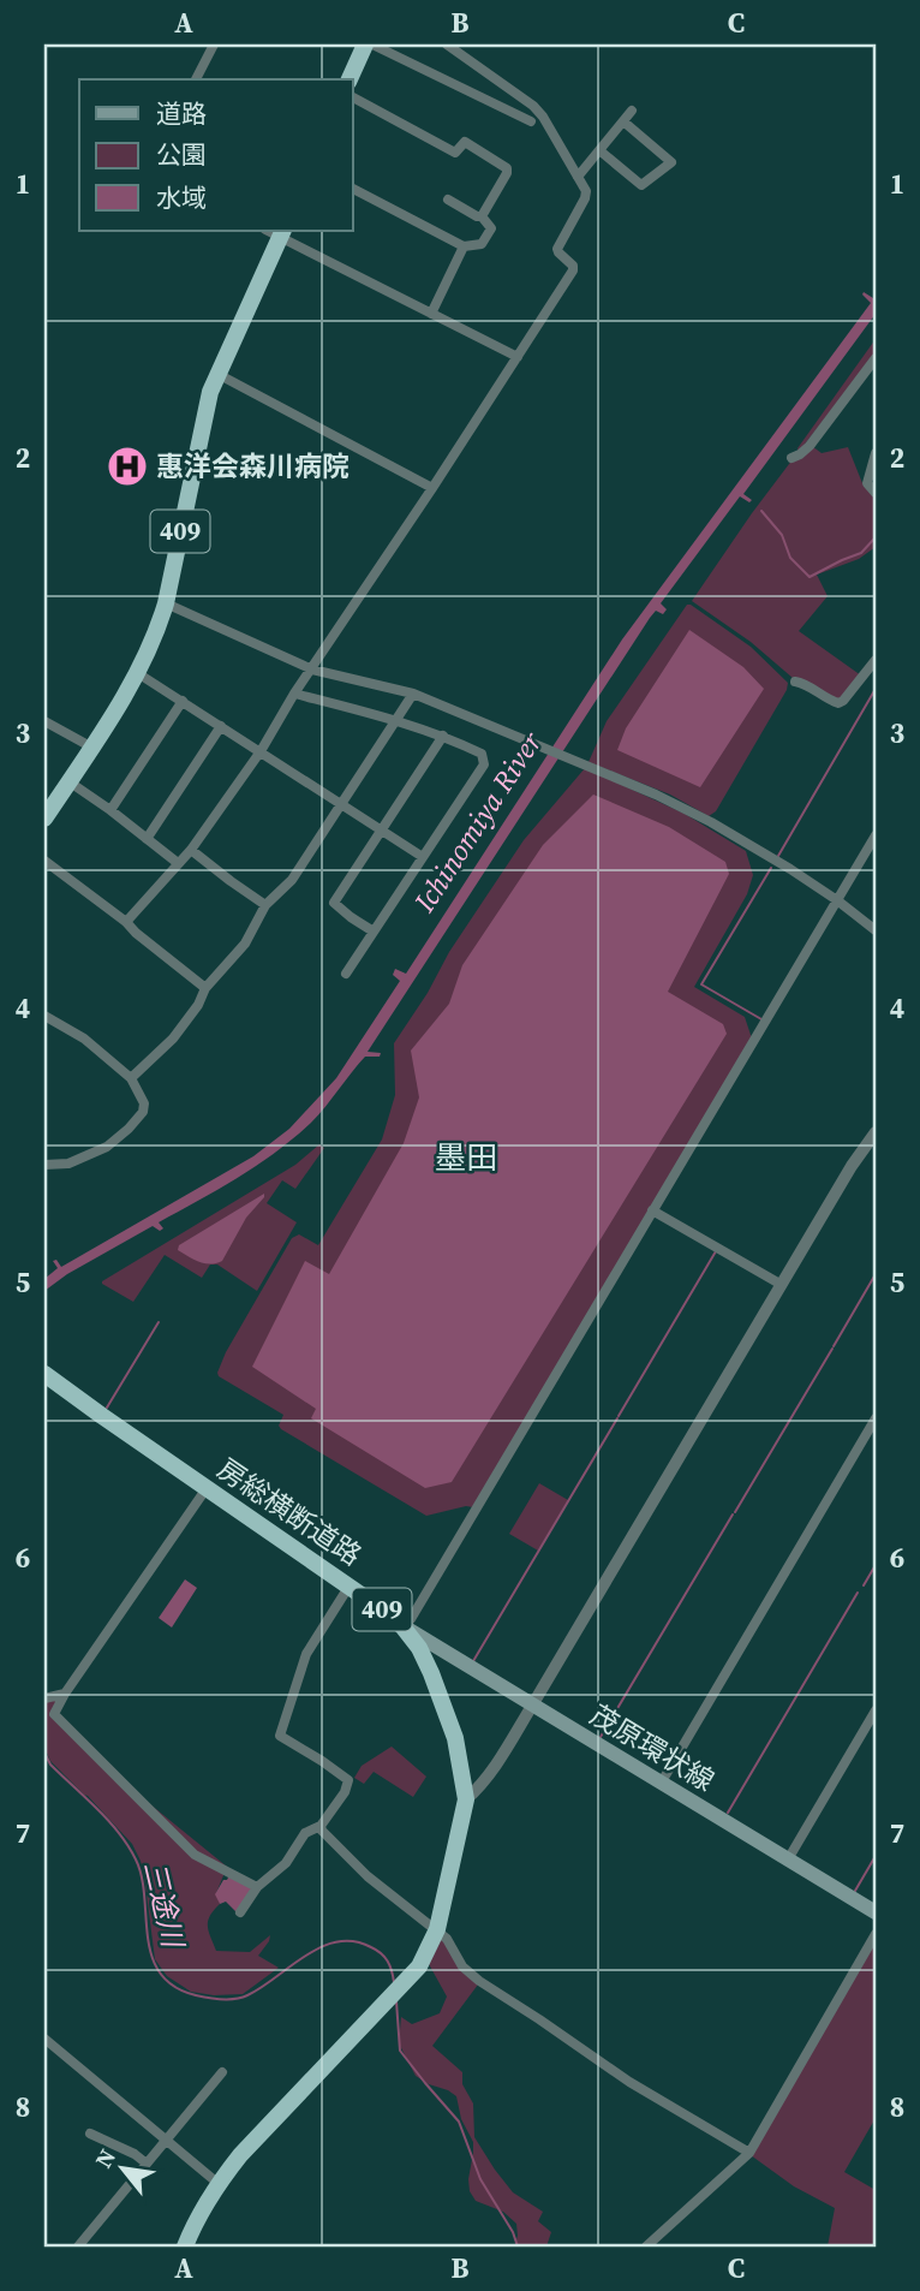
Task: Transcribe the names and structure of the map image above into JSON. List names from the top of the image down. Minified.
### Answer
{"streets":{"highway":["409","房総横断道路"],"main road":["茂原環状線"]},"crossings":[["房総横断道路","茂原環状線"]],"districts":["墨田"],"water":["Ichinomiya River","三途川"],"places":{"hospital":["惠洋会森川病院"]},"legend":["道路","公園","水域"],"north":"top left","grid":{"columns":["A","B","C"],"rows":["1","2","3","4","5","6","7","8"]}}
